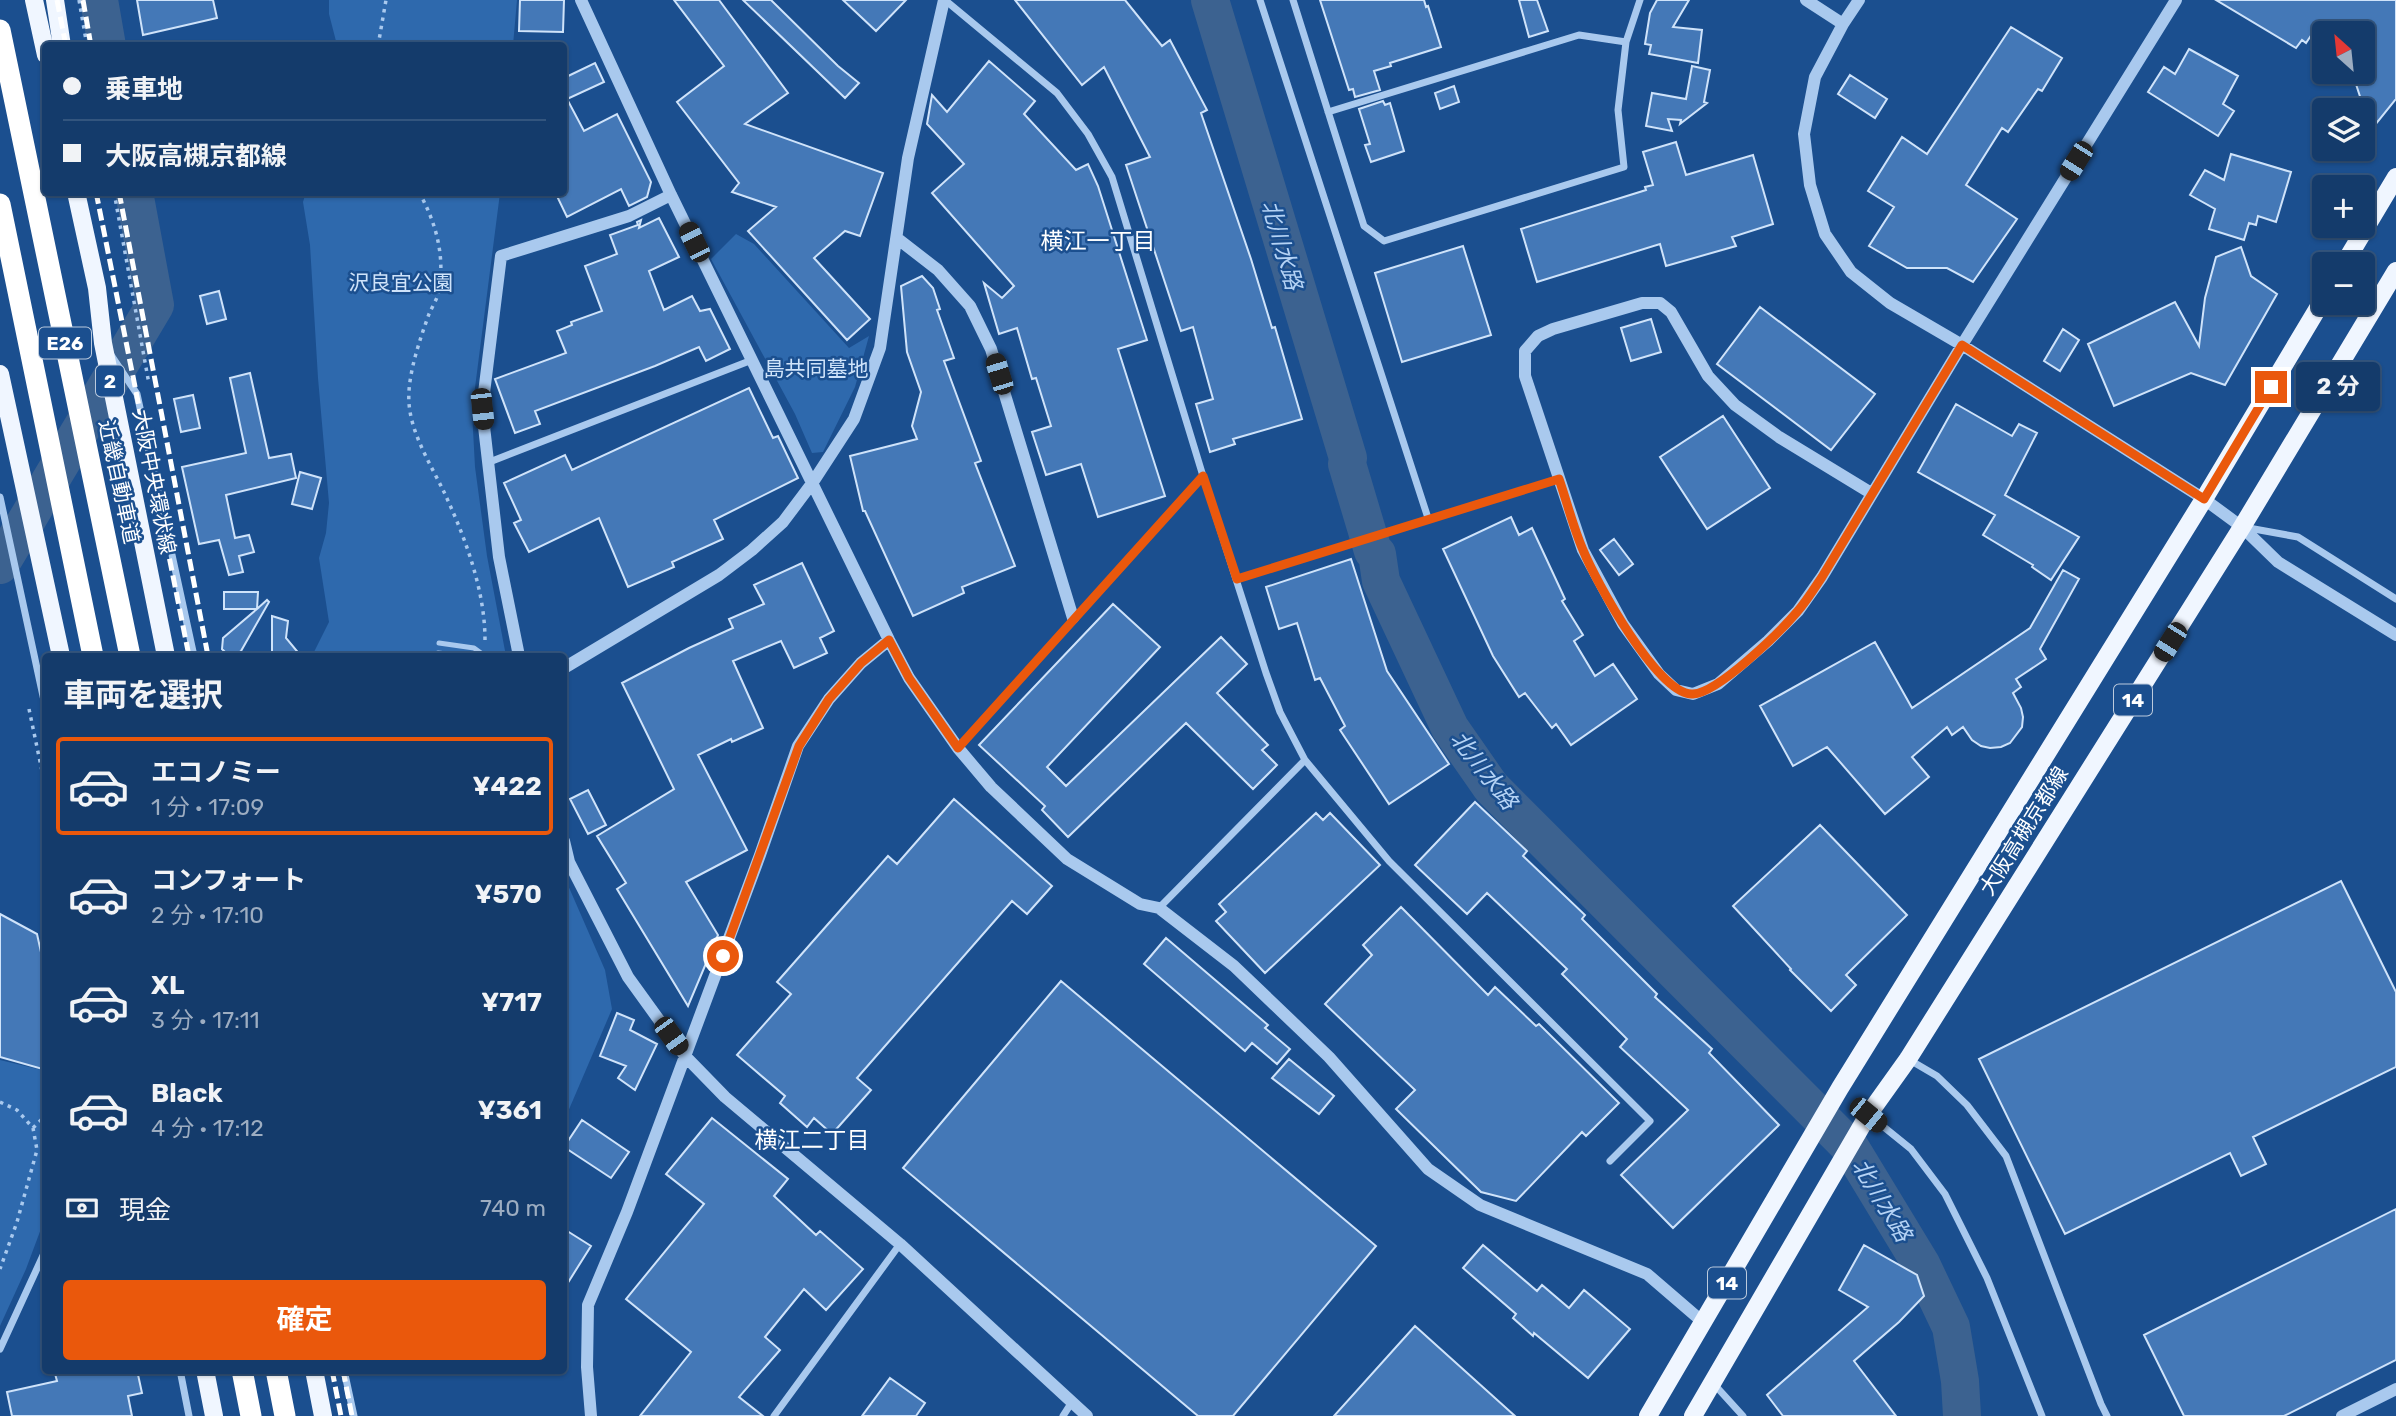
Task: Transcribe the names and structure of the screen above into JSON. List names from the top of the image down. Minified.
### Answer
{"streets":{"highway":["E26","近畿自動車道"],"main road":["2","大阪中央環状線","14","大阪高槻京都線"]},"districts":["横江一丁目","横江二丁目"],"water":["北川水路"],"parks":["沢良宜公園","島共同墓地"],"north":"top left","page":{"map_buttons":["+","−"],"banner":["乗車地","大阪高槻京都線"],"bubble":"2 分","heading":"車両を選択","list":[{"name":"エコノミー","note":"1 分 · 17:09","value":"¥422"},{"name":"コンフォート","note":"2 分 · 17:10","value":"¥570"},{"name":"XL","note":"3 分 · 17:11","value":"¥717"},{"name":"Black","note":"4 分 · 17:12","value":"¥361"}],"pay":["現金","740 m"],"buttons":"確定"}}
